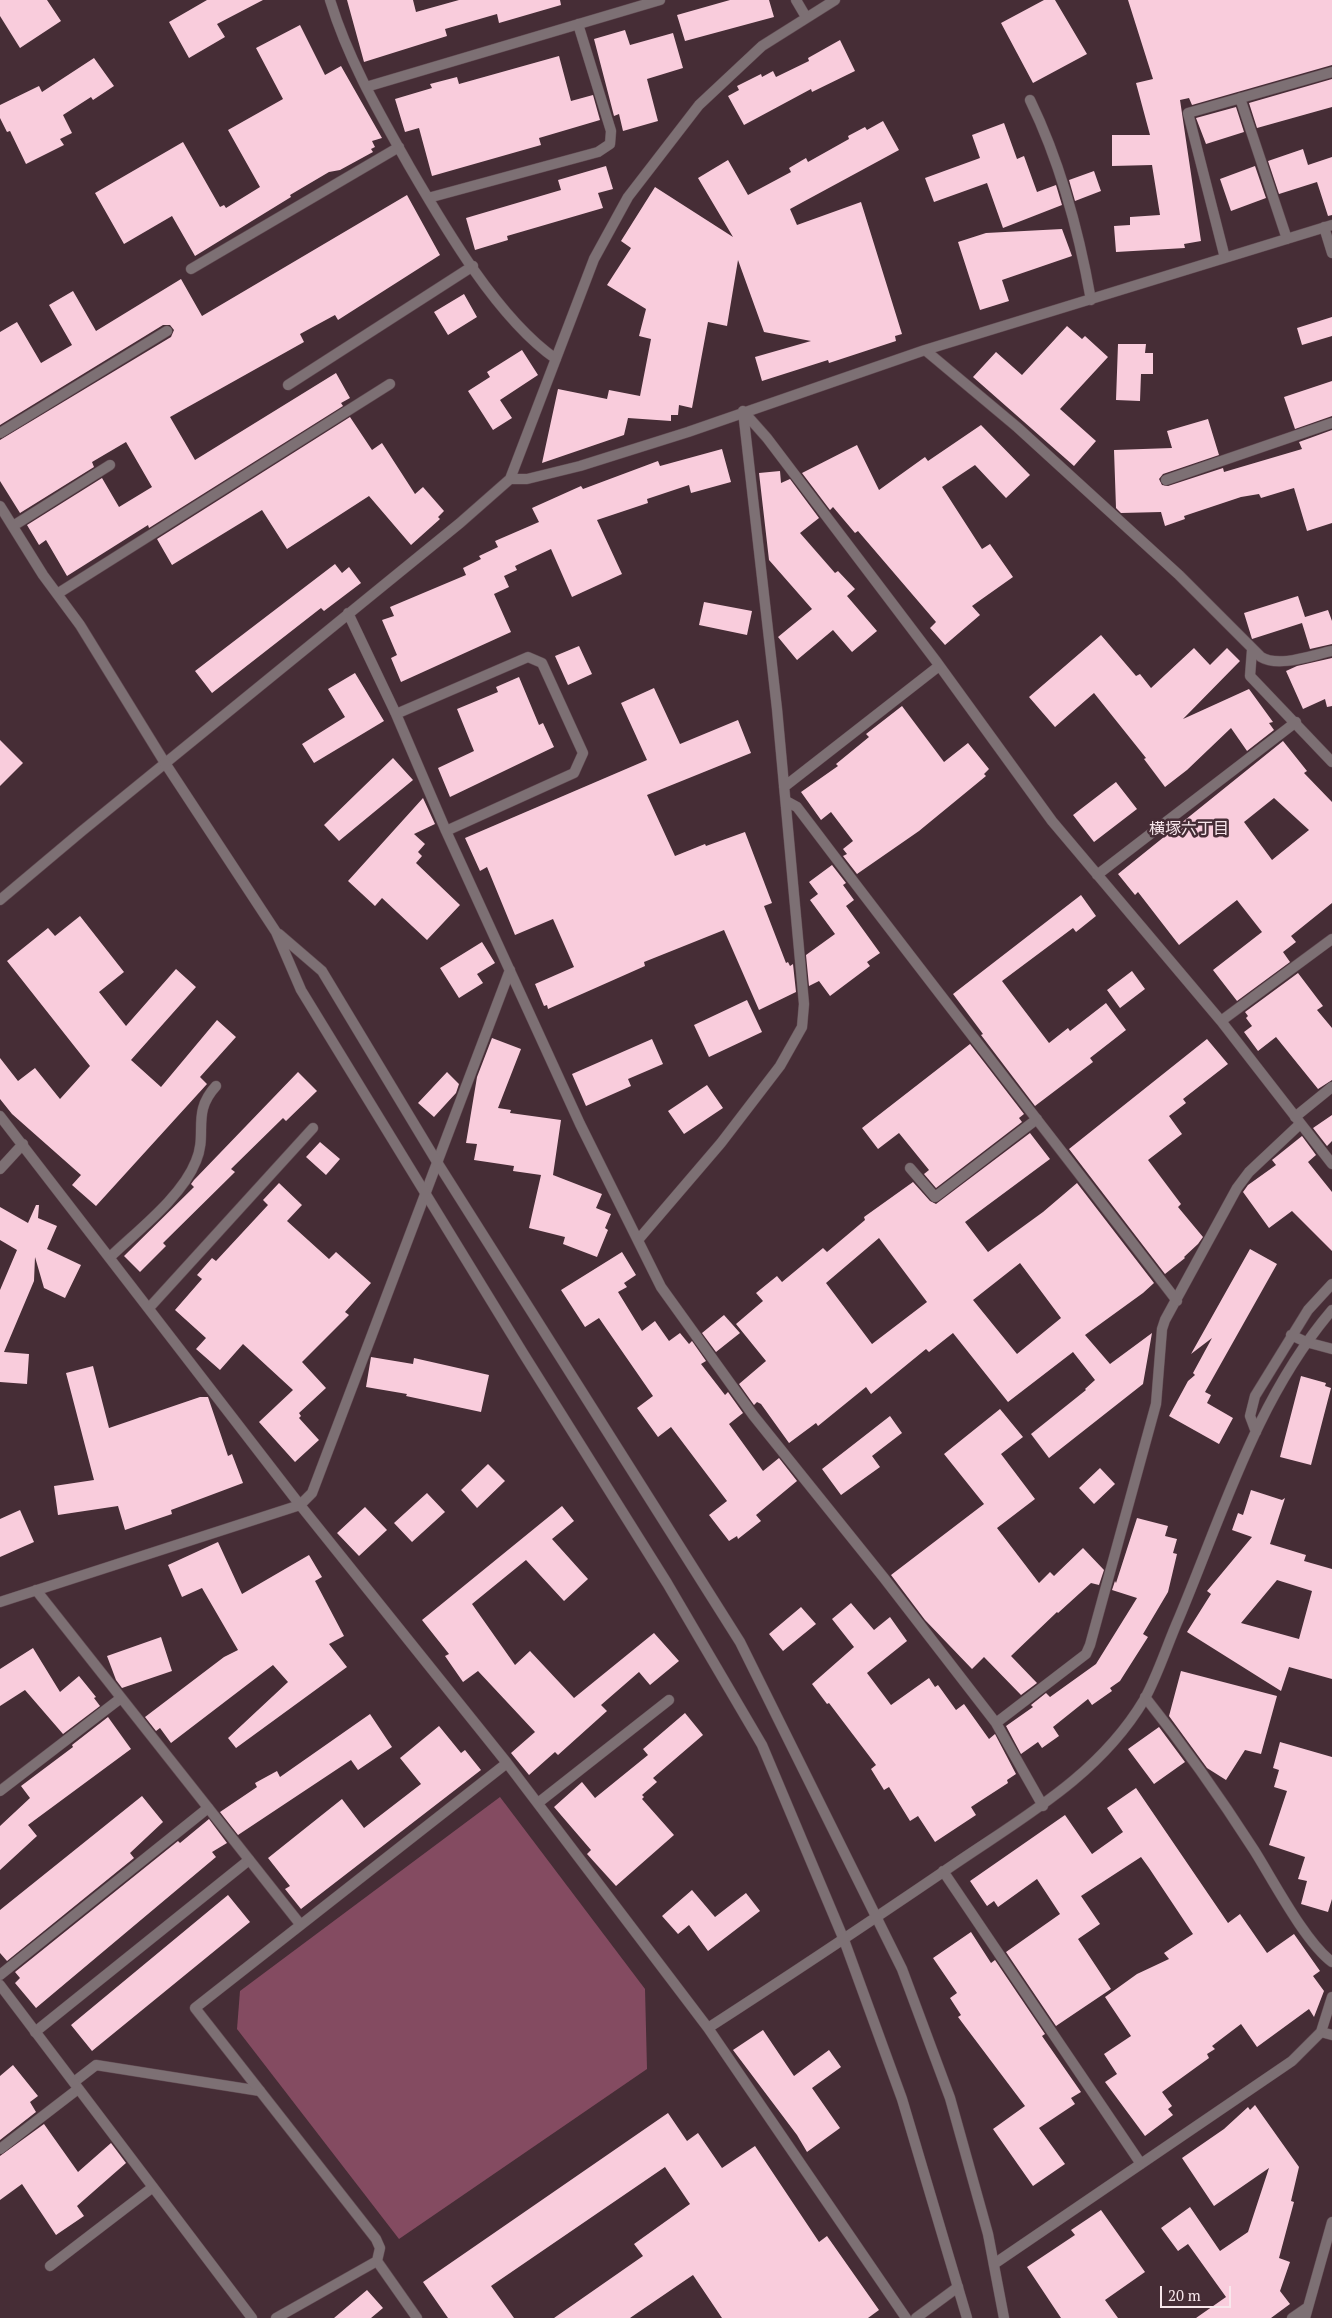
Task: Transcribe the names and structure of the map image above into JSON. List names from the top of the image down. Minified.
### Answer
{"districts":["横塚六丁目"],"scale_bar":"20 m"}
